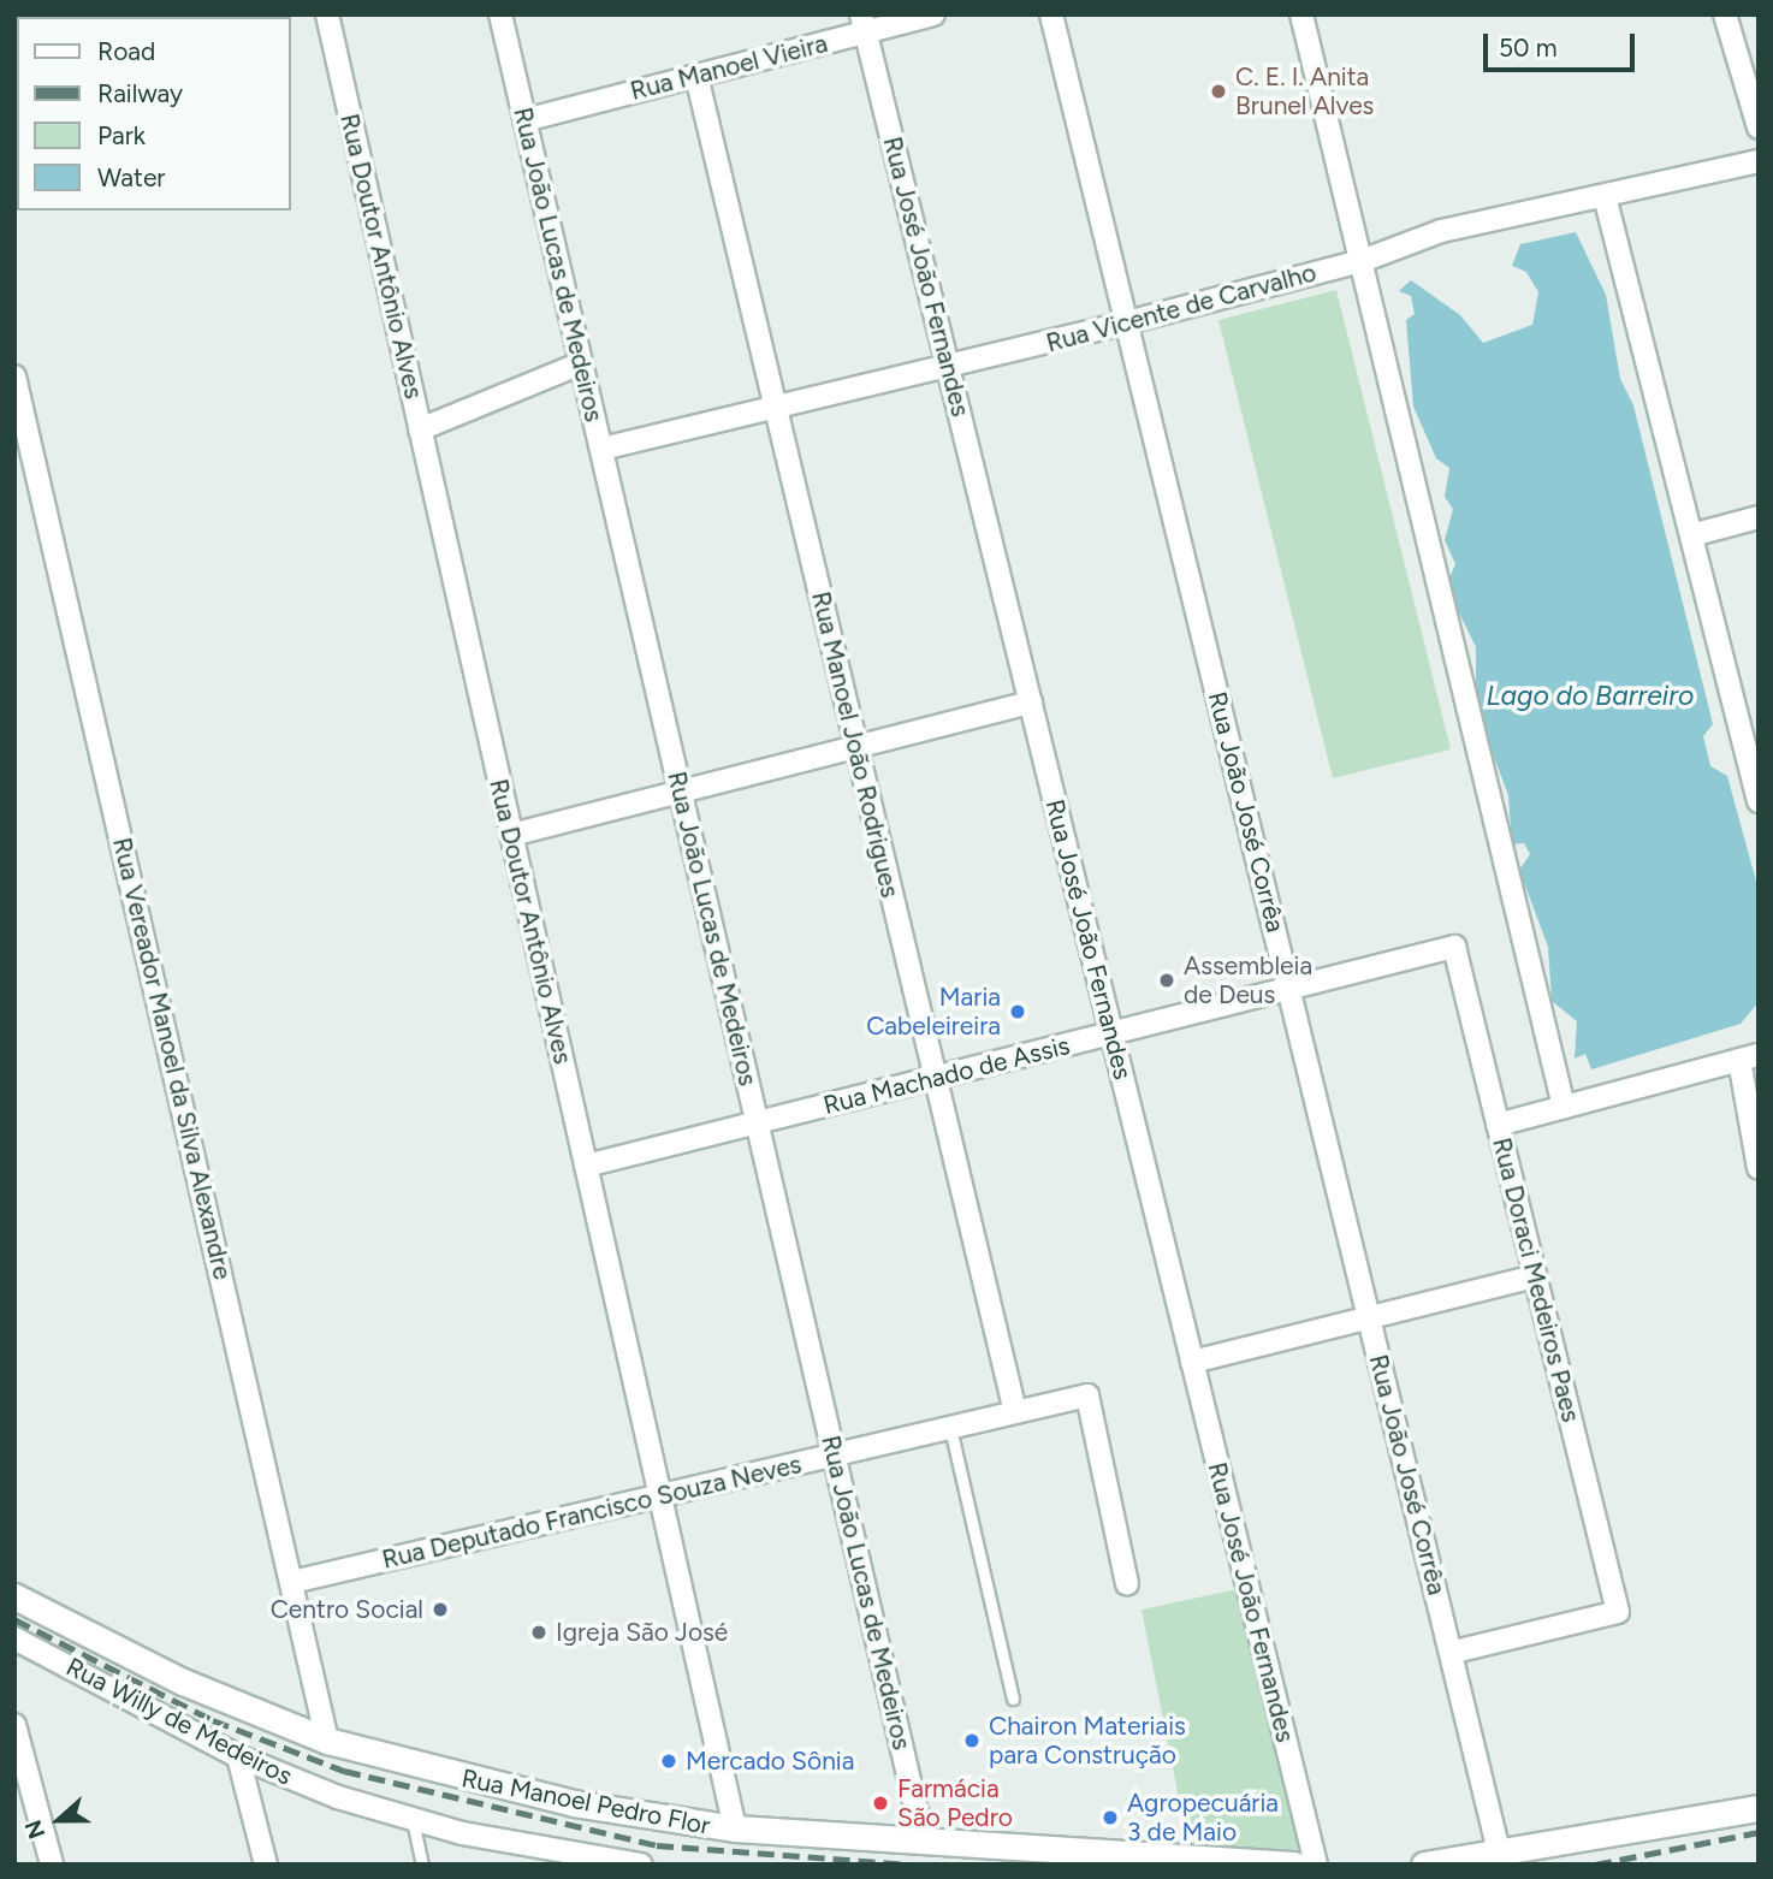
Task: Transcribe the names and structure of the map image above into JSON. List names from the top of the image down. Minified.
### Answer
{"streets":{"main road":["Rua Manoel Pedro Flor"],"street":["Rua Manoel Vieira","Rua Doutor Antônio Alves","Rua João Lucas de Medeiros","Rua José João Fernandes","Rua Vicente de Carvalho","Rua Manoel João Rodrigues","Rua João José Corrêa","Rua Vereador Manoel da Silva Alexandre","Rua Machado de Assis","Rua Doraci Medeiros Paes","Rua Deputado Francisco Souza Neves","Rua Willy de Medeiros"]},"crossings":[["Rua Manoel Vieira","Rua João Lucas de Medeiros"],["Rua Manoel Vieira","Rua José João Fernandes"],["Rua Manoel Vieira","Rua Manoel João Rodrigues"],["Rua Doutor Antônio Alves","Rua Machado de Assis"],["Rua Doutor Antônio Alves","Rua Deputado Francisco Souza Neves"],["Rua Doutor Antônio Alves","Rua Manoel Pedro Flor"],["Rua João Lucas de Medeiros","Rua Vicente de Carvalho"],["Rua João Lucas de Medeiros","Rua Machado de Assis"],["Rua João Lucas de Medeiros","Rua Deputado Francisco Souza Neves"],["Rua João Lucas de Medeiros","Rua Manoel Pedro Flor"],["Rua José João Fernandes","Rua Vicente de Carvalho"],["Rua José João Fernandes","Rua Machado de Assis"],["Rua Vicente de Carvalho","Rua Manoel João Rodrigues"],["Rua Vicente de Carvalho","Rua João José Corrêa"],["Rua Manoel João Rodrigues","Rua Machado de Assis"],["Rua Manoel João Rodrigues","Rua Deputado Francisco Souza Neves"],["Rua João José Corrêa","Rua Machado de Assis"],["Rua João José Corrêa","Rua Doraci Medeiros Paes"],["Rua Vereador Manoel da Silva Alexandre","Rua Deputado Francisco Souza Neves"],["Rua Vereador Manoel da Silva Alexandre","Rua Manoel Pedro Flor"],["Rua Machado de Assis","Rua Doraci Medeiros Paes"]],"water":["Lago do Barreiro"],"places":["C. E. I. Anita Brunel Alves","Assembleia de Deus","Maria Cabeleireira","Centro Social","Igreja São José","Chairon Materiais para Construção","Mercado Sônia","Farmácia São Pedro","Agropecuária 3 de Maio"],"legend":["Road","Railway","Park","Water"],"scale_bar":"50 m","north":"left"}
